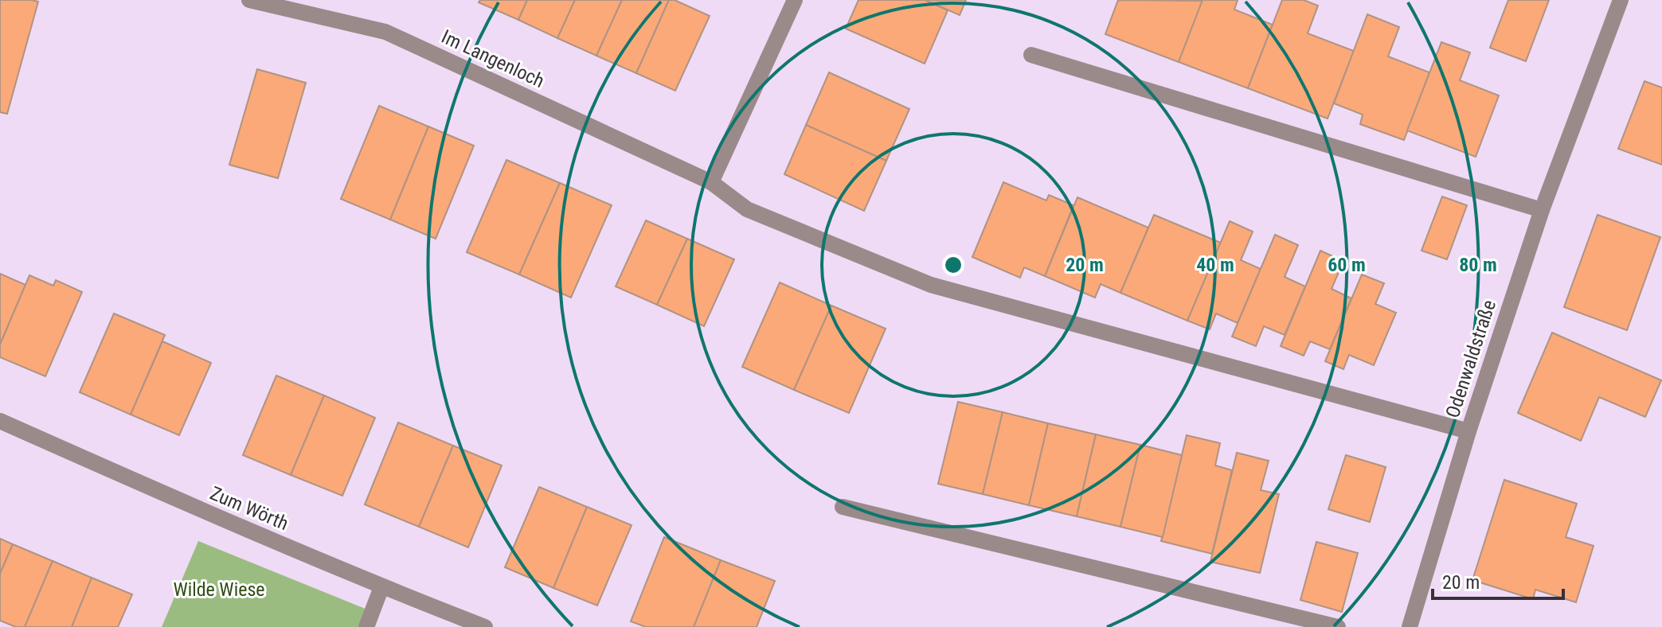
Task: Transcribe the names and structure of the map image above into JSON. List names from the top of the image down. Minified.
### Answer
{"streets":{"street":["Im Langenloch","Odenwaldstraße","Zum Wörth"]},"crossings":[["Im Langenloch","Odenwaldstraße"]],"parks":["Wilde Wiese"],"scale_bar":"20 m","rings":["20 m","40 m","60 m","80 m"]}
